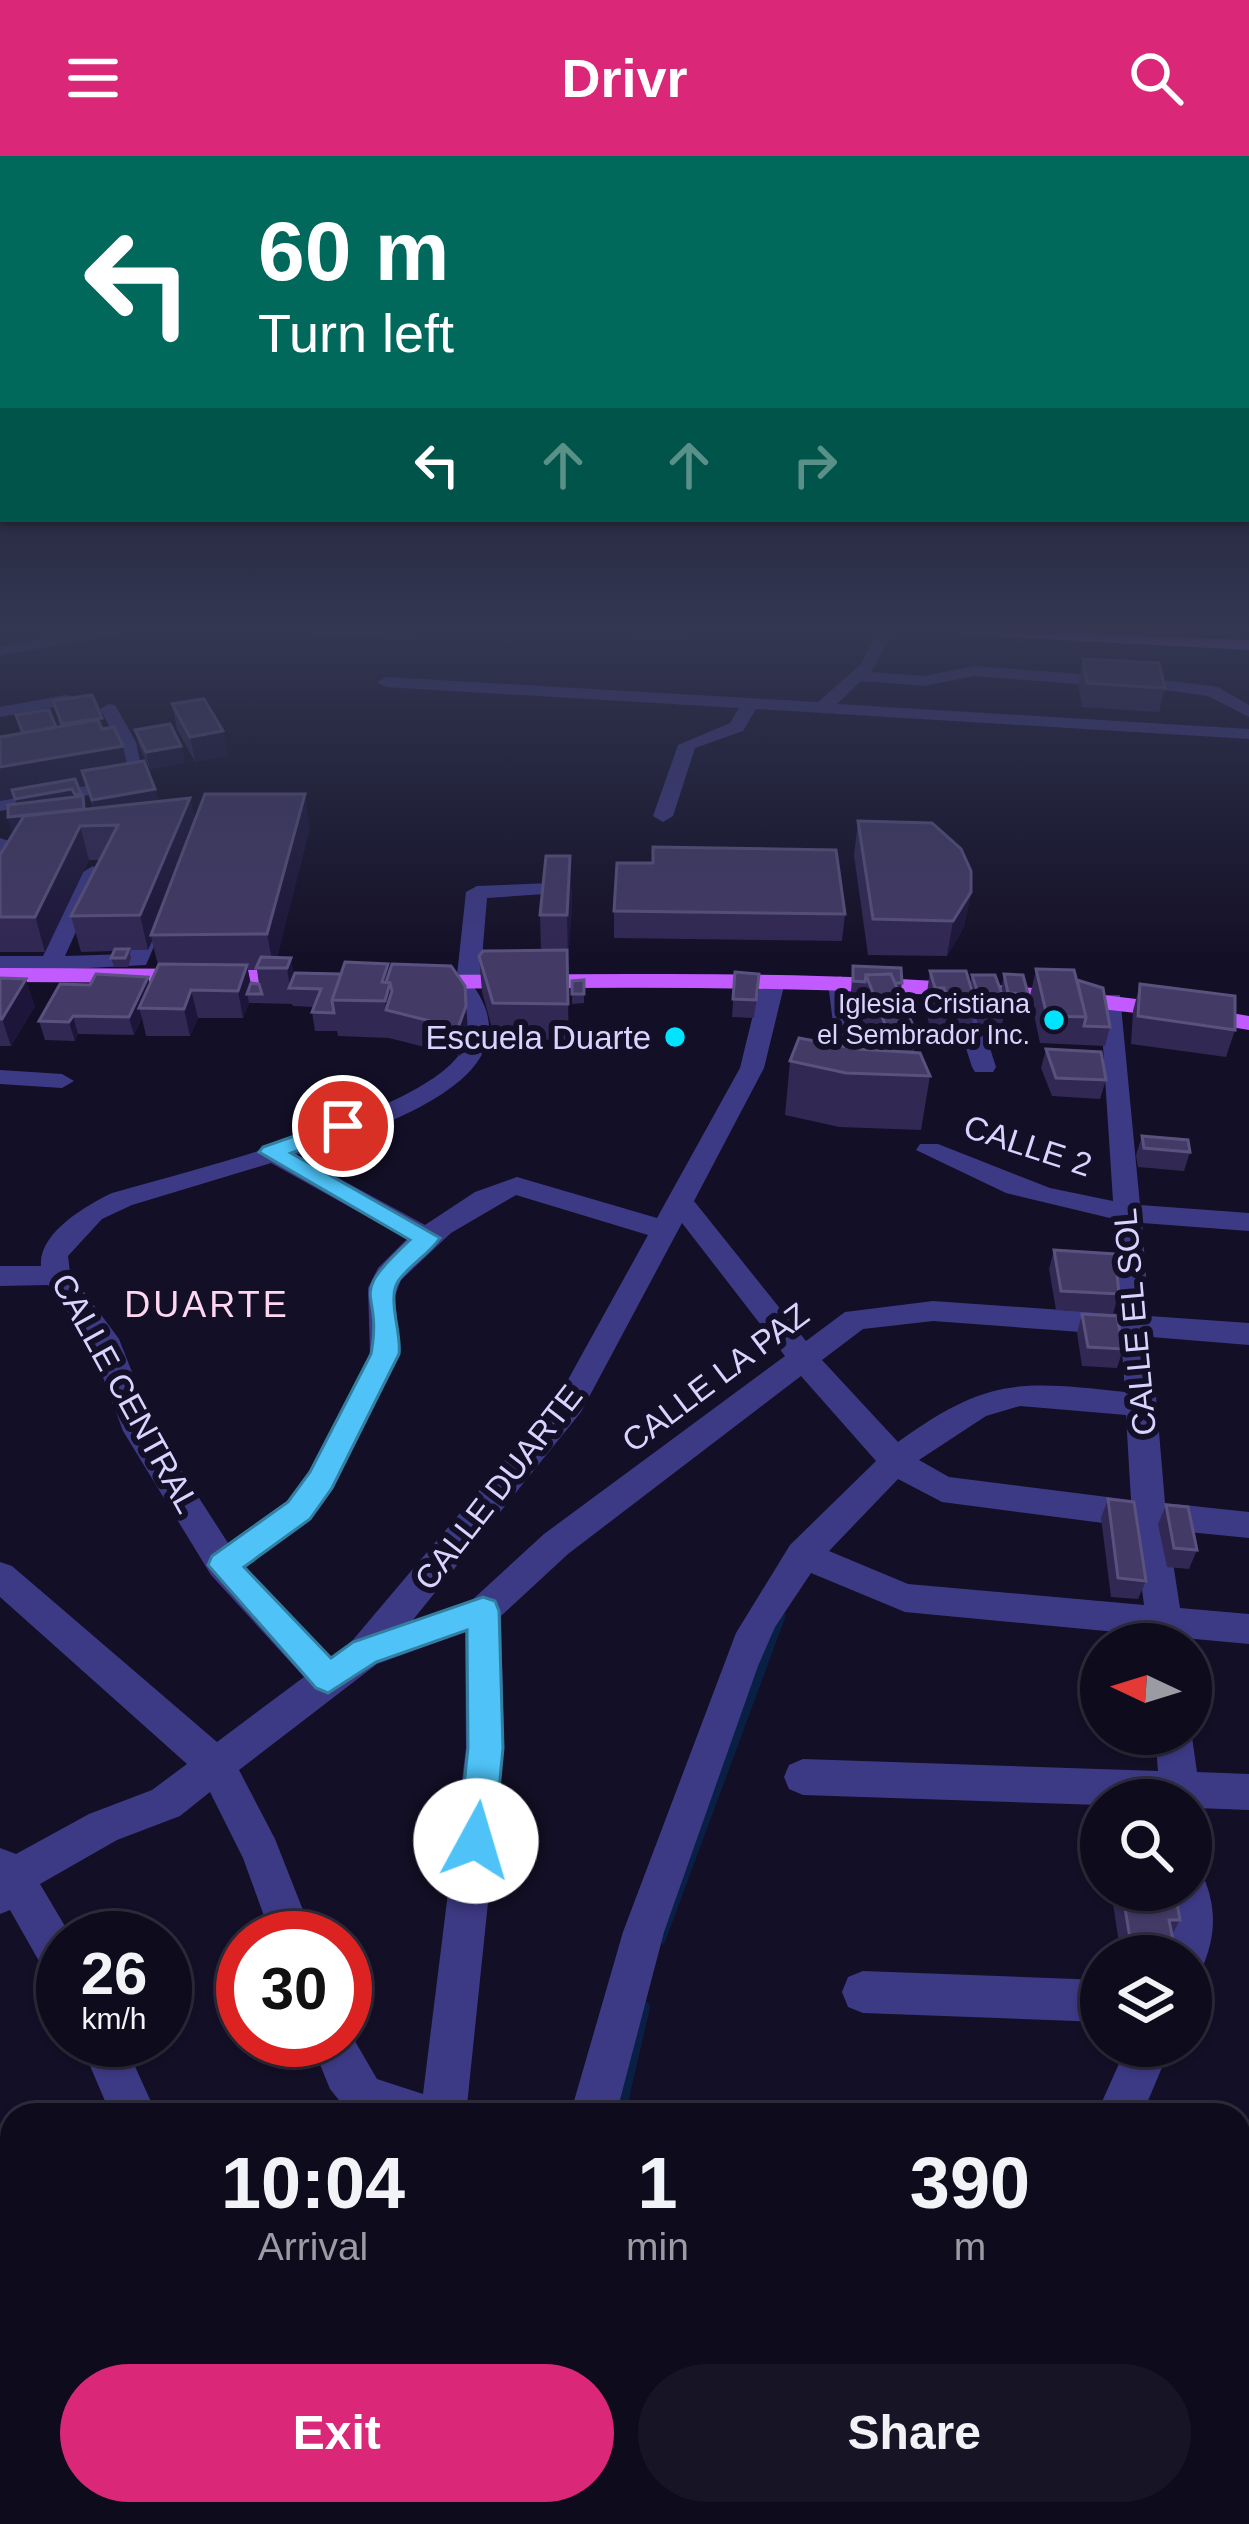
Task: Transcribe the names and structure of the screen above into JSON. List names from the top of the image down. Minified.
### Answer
{"streets":{"street":["CALLE 2","CALLE EL SOL","CALLE LA PAZ","CALLE CENTRAL","CALLE DUARTE"]},"crossings":[["CALLE 2","CALLE EL SOL"],["CALLE EL SOL","CALLE LA PAZ"],["CALLE CENTRAL","CALLE DUARTE"]],"districts":["DUARTE"],"places":["Iglesia Cristiana el Sembrador Inc.","Escuela Duarte"],"north":"left","page":{"header":"Drivr","turn":["60 m","Turn left"],"speed":"26 km/h","limit":"30","eta":["10:04","Arrival","1","min","390","m"],"buttons":["Exit","Share"]}}
